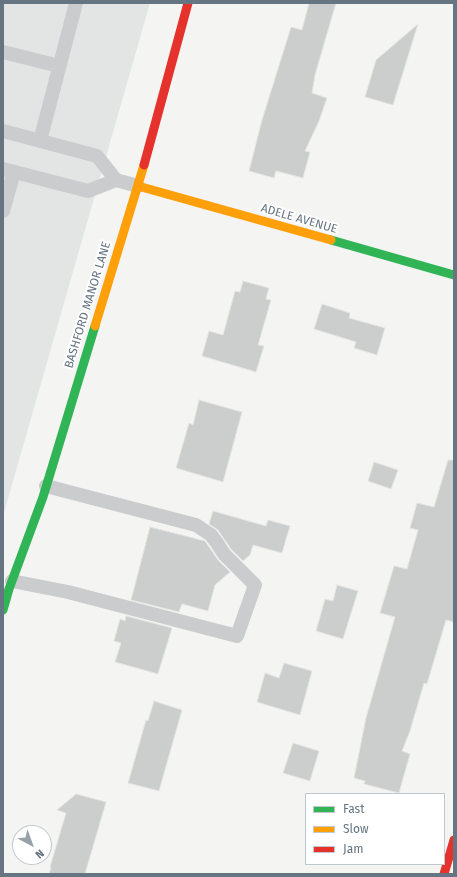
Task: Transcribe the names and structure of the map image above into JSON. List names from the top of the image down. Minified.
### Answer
{"streets":{"street":["ADELE AVENUE","BASHFORD MANOR LANE"]},"crossings":[["ADELE AVENUE","BASHFORD MANOR LANE"]],"legend":["Fast","Slow","Jam"],"north":"bottom right"}
